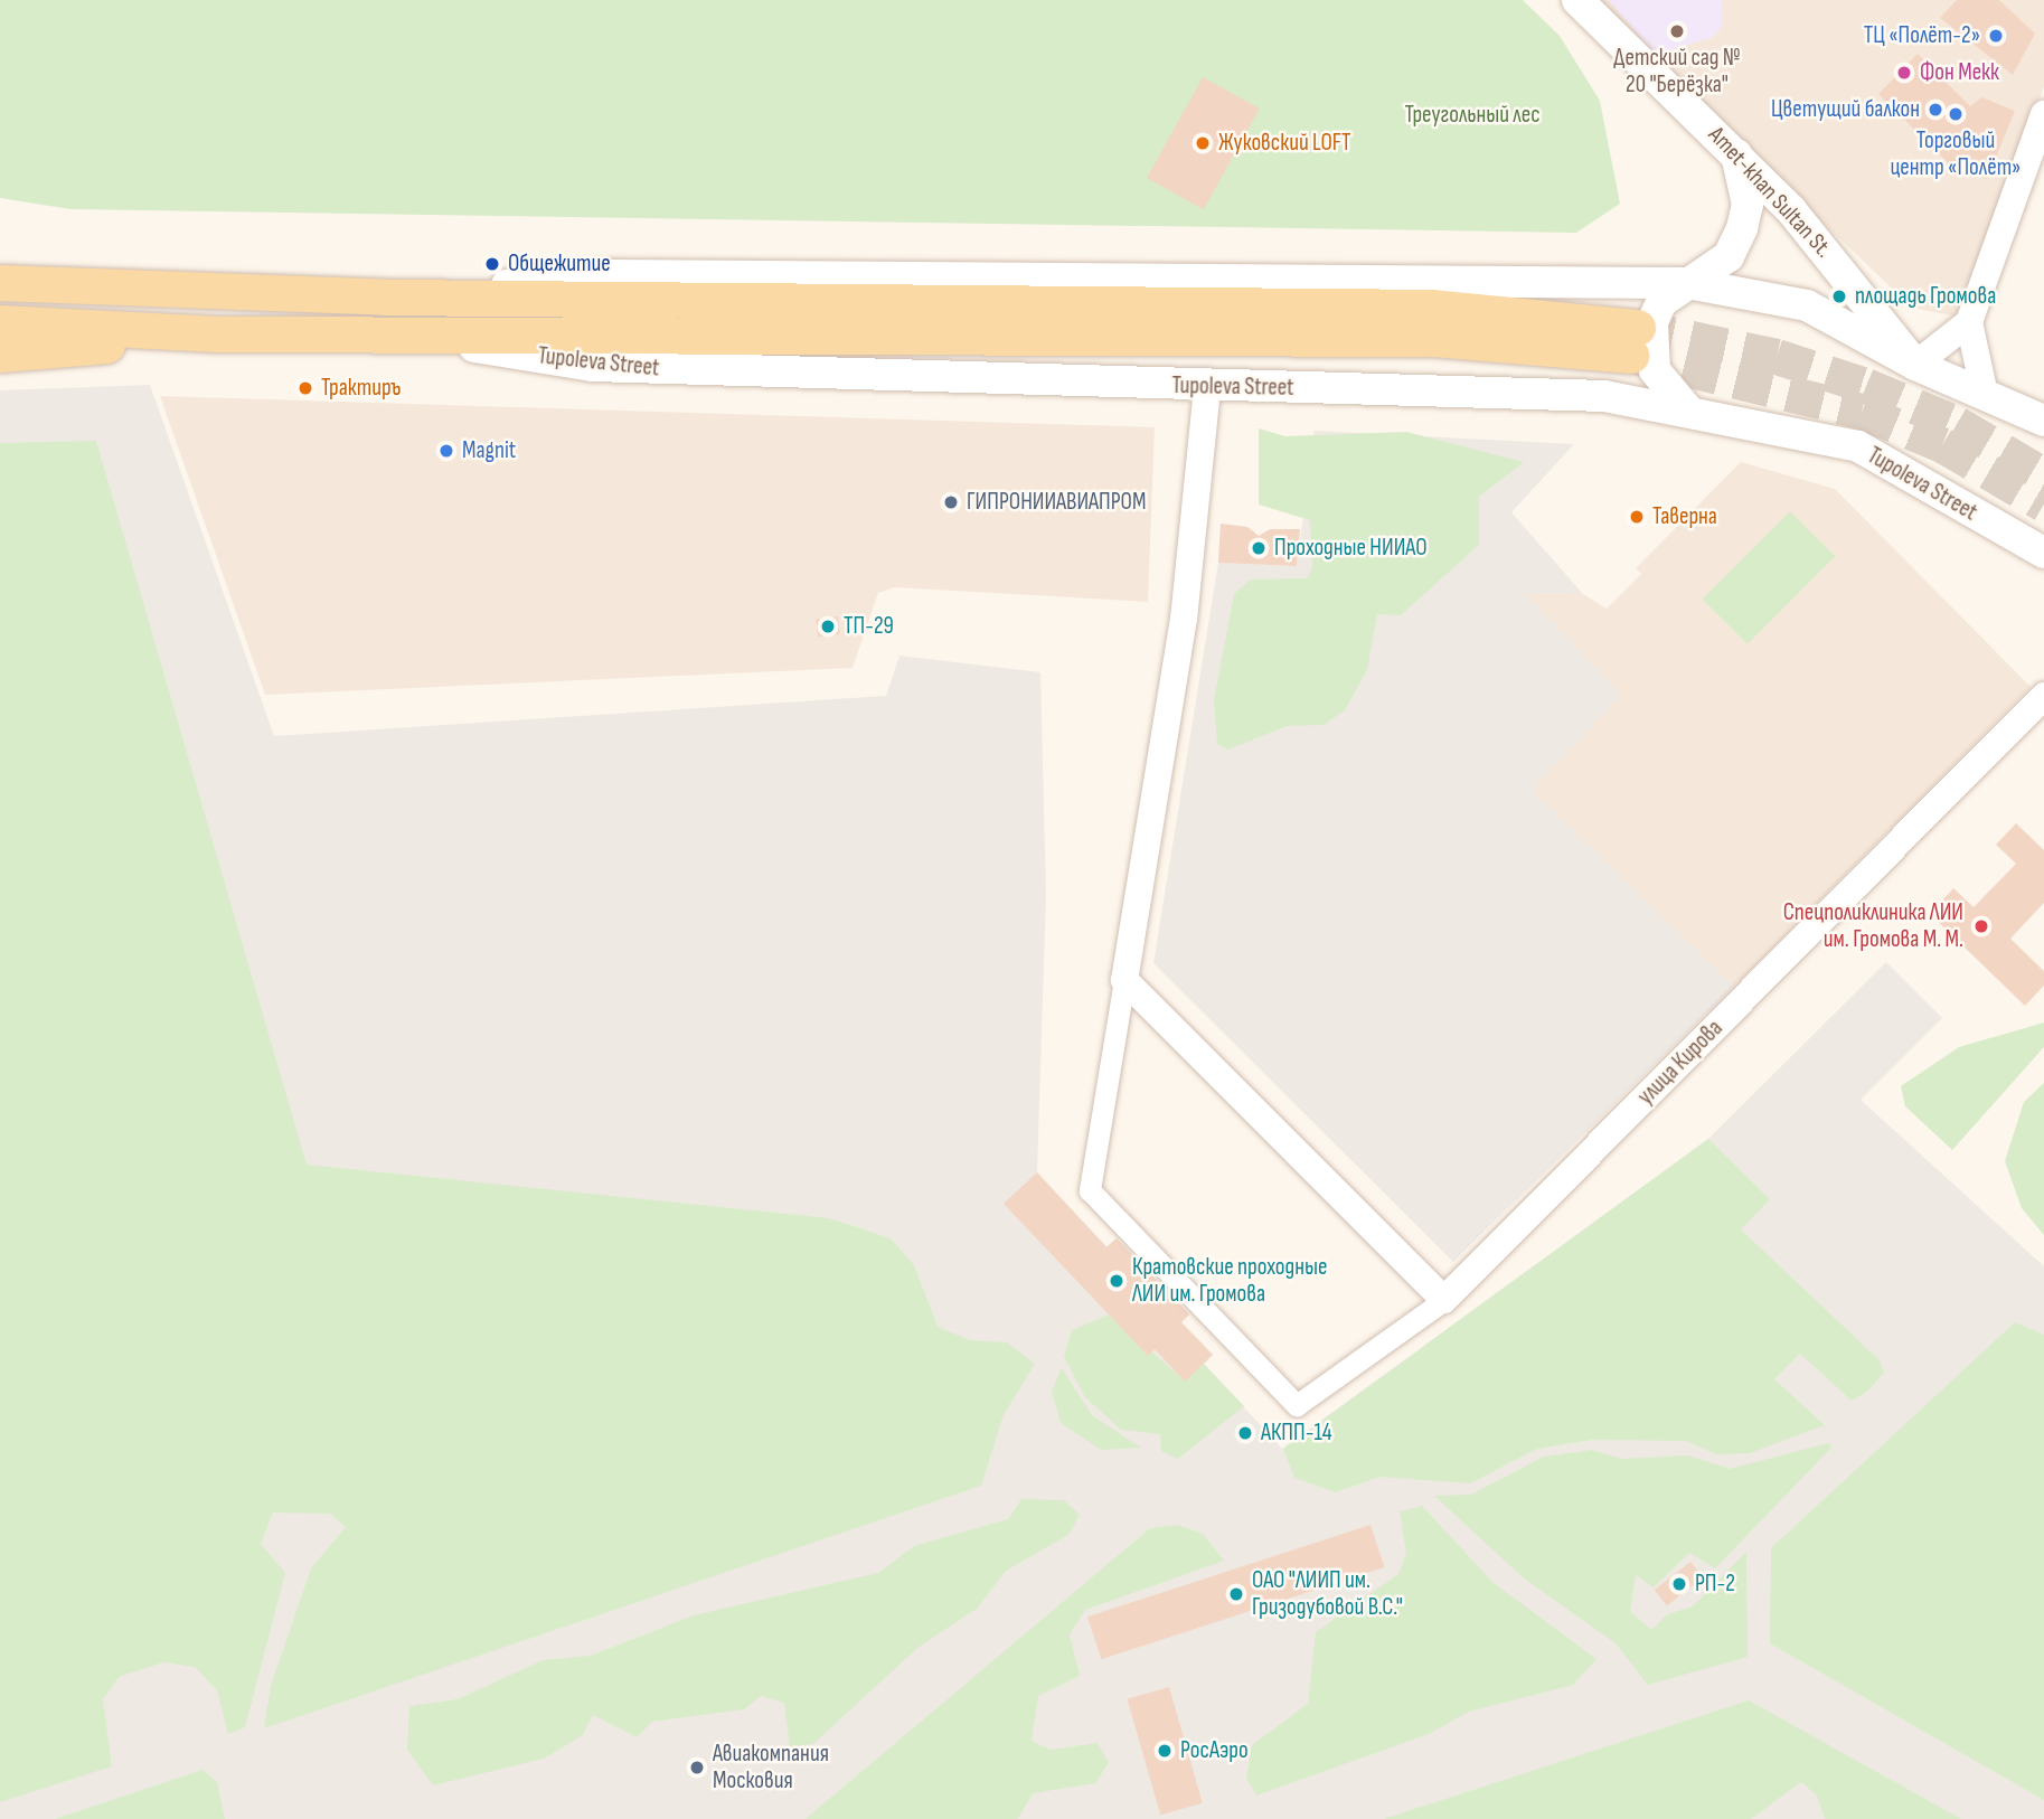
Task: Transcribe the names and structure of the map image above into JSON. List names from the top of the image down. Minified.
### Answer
{"streets":{"main road":["Amet-khan Sultan St.","Tupoleva Street"],"street":["улица Кирова"]},"crossings":[["Amet-khan Sultan St.","Tupoleva Street"]],"parks":["Треугольный лес"],"places":["Детский сад № 20 \"Берёзка\"","ТЦ «Полёт-2»","Фон Мекк","Цветущий балкон","Торговый центр «Полёт»","Жуковский LOFT","Общежитие","площадь Громова","Трактиръ","Magnit","ГИПРОНИИАВИАПРОМ","Таверна","Проходные НИИАО","ТП-29","Спецполиклиника ЛИИ им. Громова М. М.","Кратовские проходные ЛИИ им. Громова","АКПП-14","РП-2","ОАО \"ЛИИП им. Гризодубовой В.С.\"","РосАэро","Авиакомпания Московия"]}
